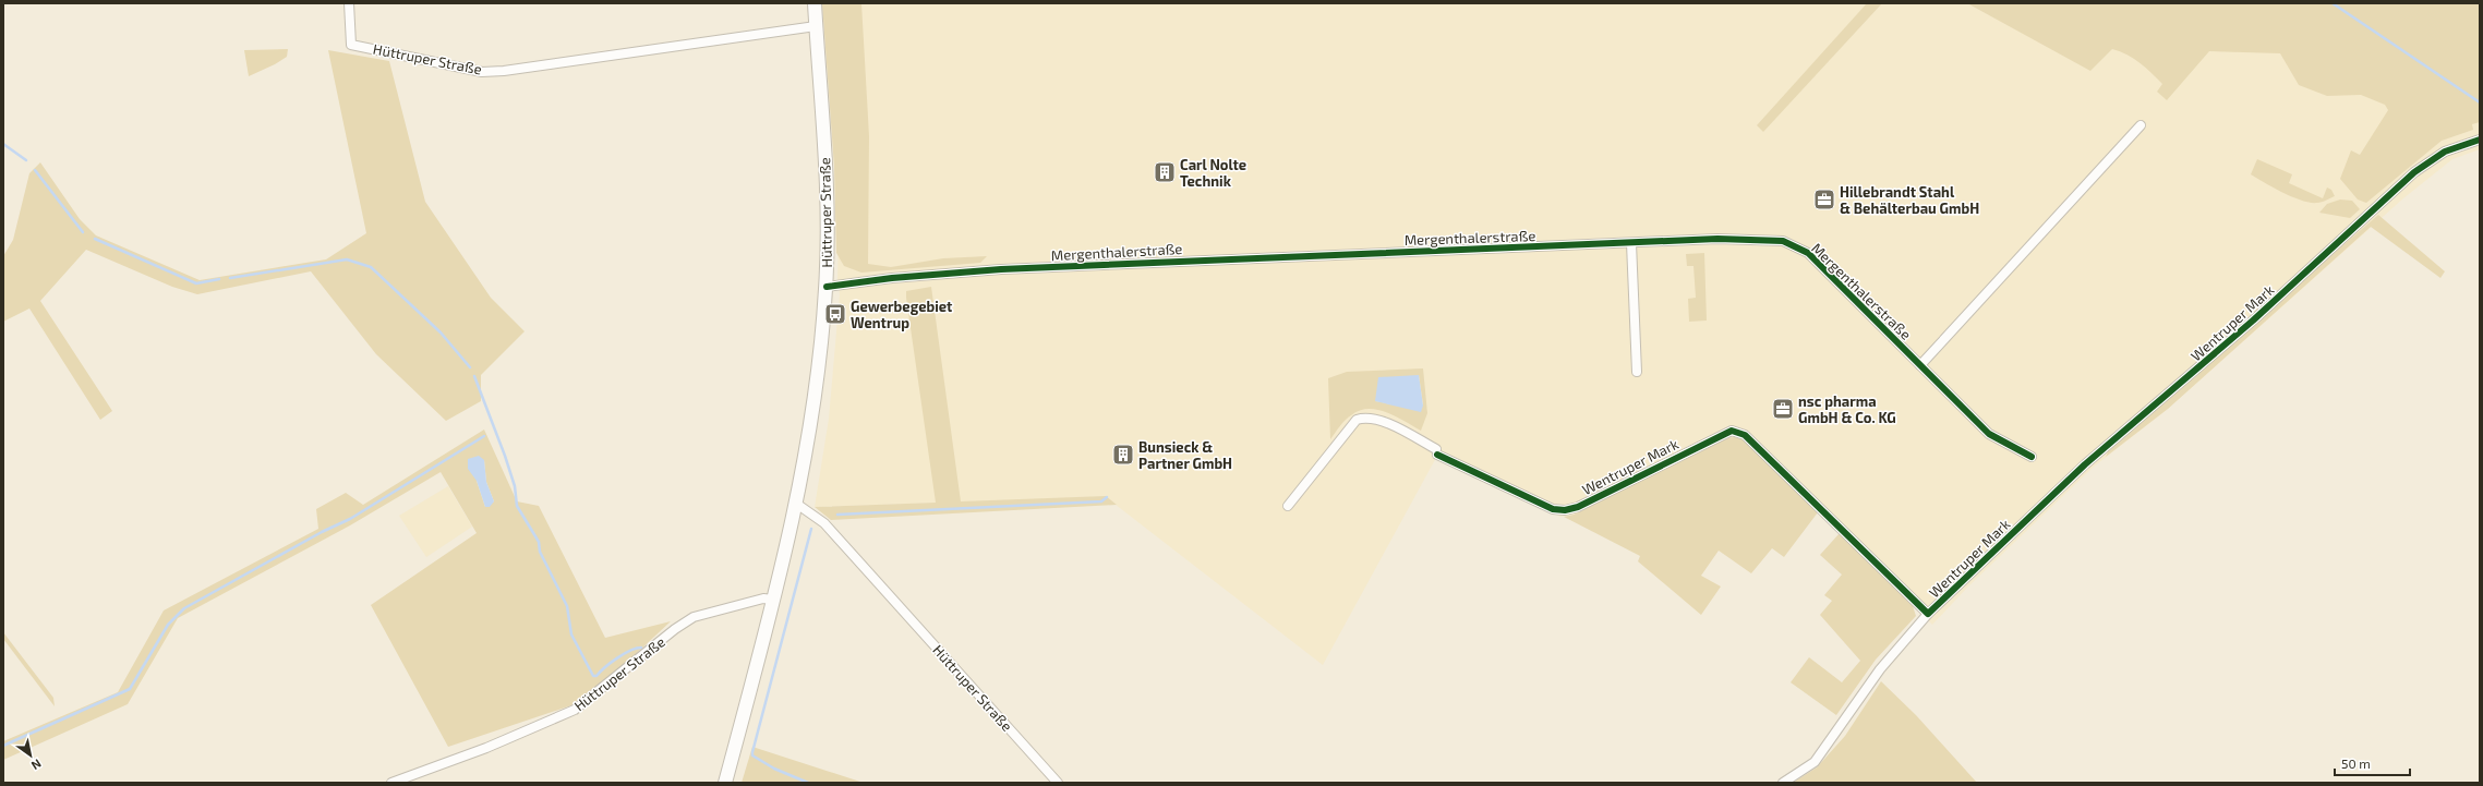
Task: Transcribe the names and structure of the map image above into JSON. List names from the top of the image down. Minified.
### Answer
{"streets":{"main road":["Hüttruper Straße"],"street":["Mergenthalerstraße","Wentruper Mark"]},"crossings":[["Hüttruper Straße","Mergenthalerstraße"]],"places":{"building":["Carl Nolte Technik","Bunsieck & Partner GmbH"],"office":["Hillebrandt Stahl & Behälterbau GmbH","nsc pharma GmbH & Co. KG"],"bus stop":["Gewerbegebiet Wentrup"]},"scale_bar":"50 m","north":"bottom right"}
